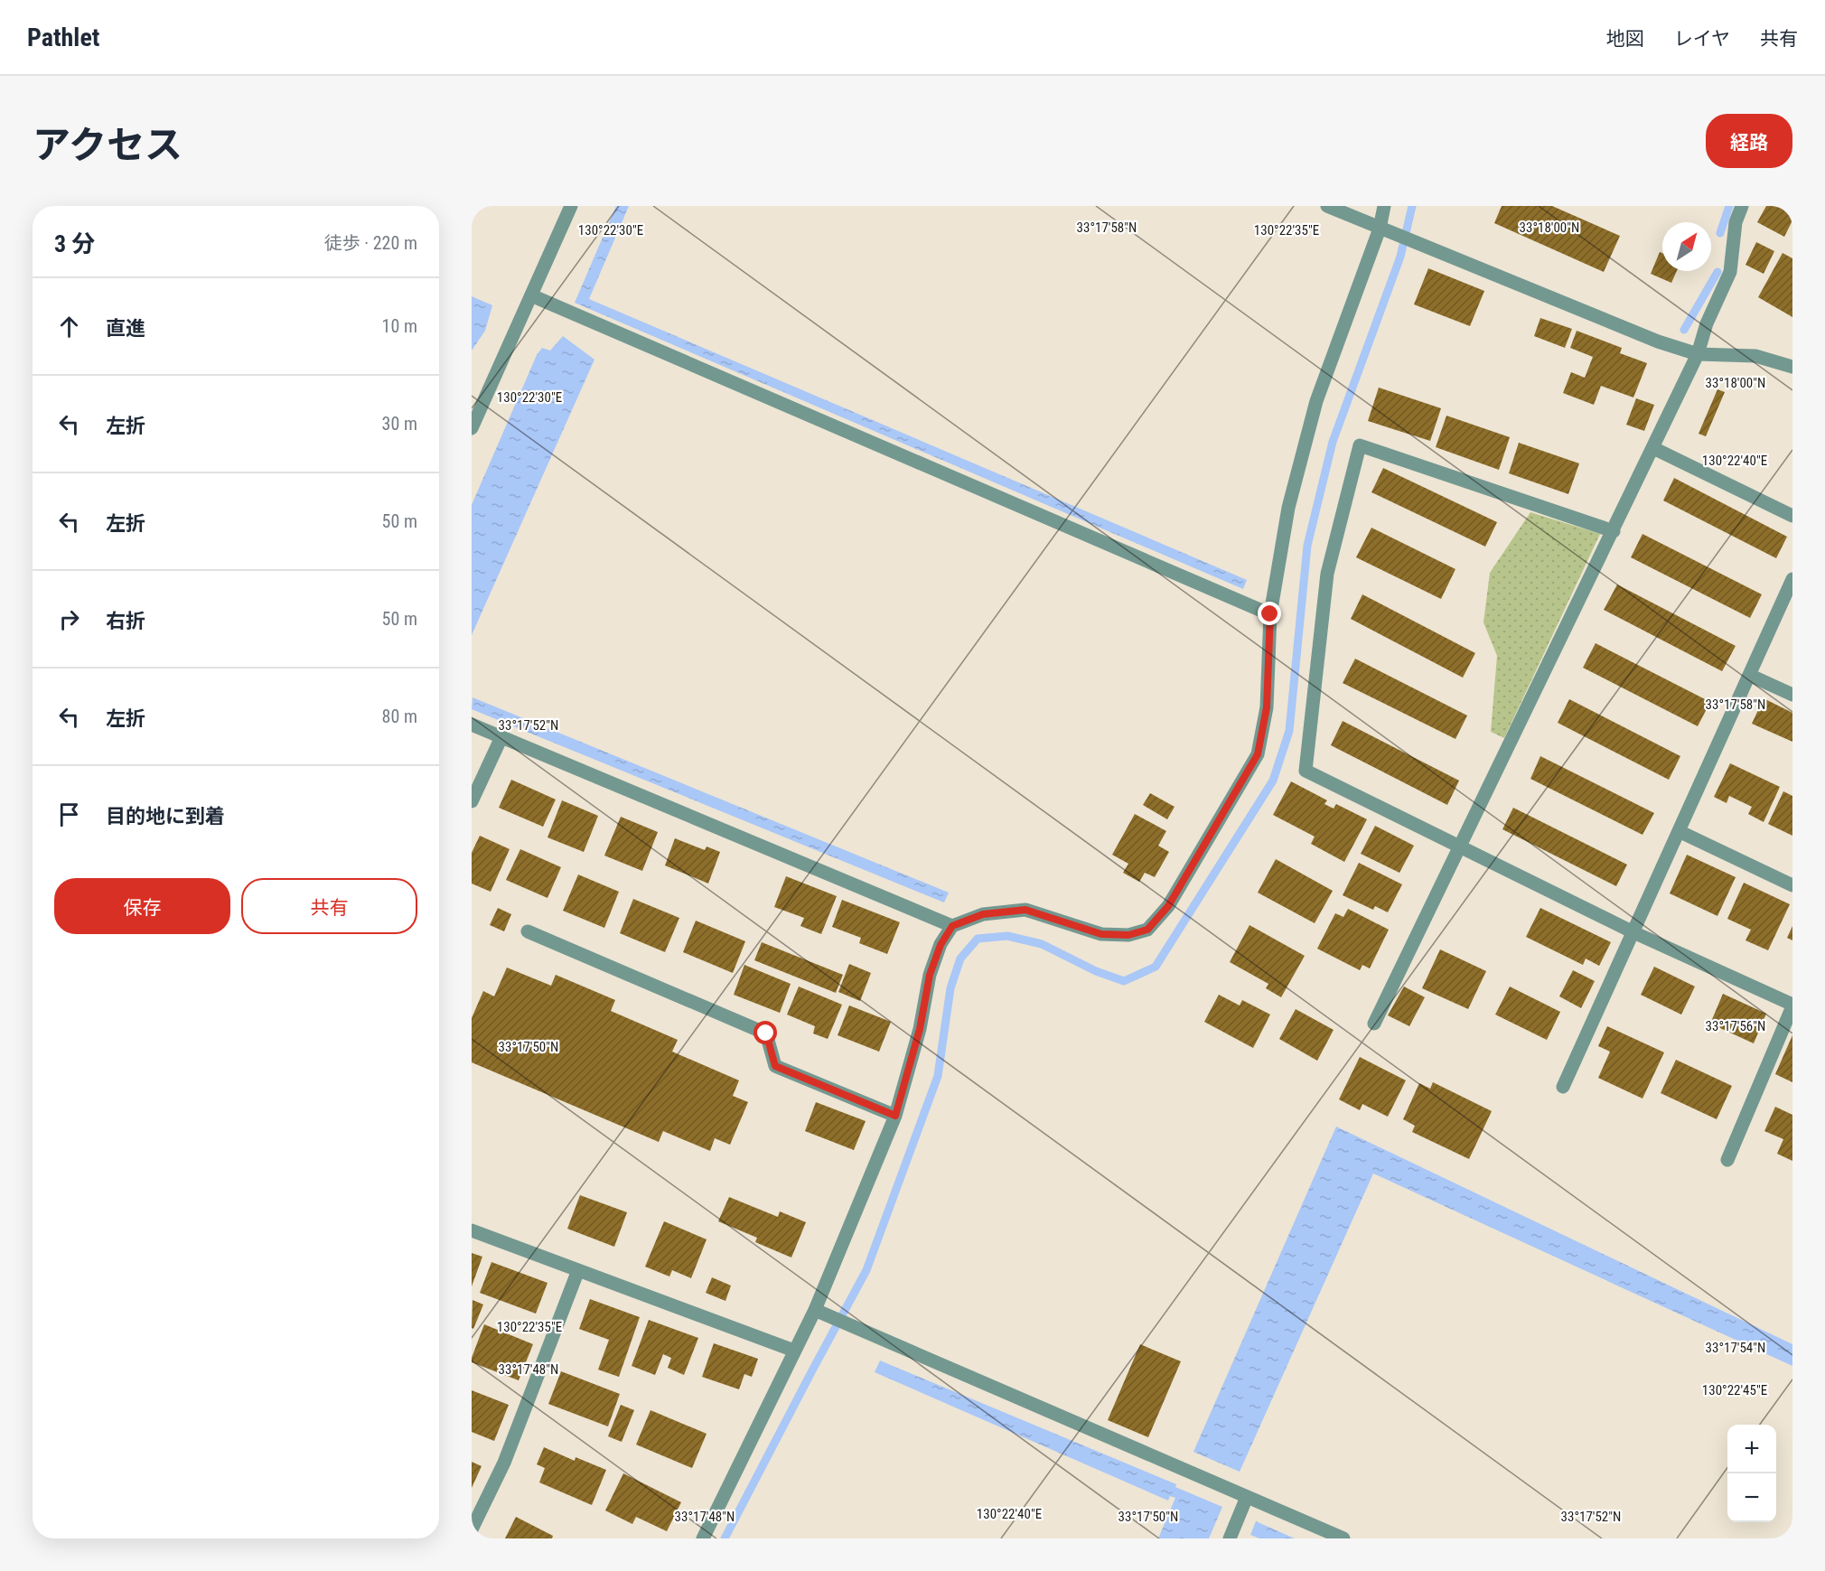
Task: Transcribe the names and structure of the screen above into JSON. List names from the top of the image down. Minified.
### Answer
{"north":"top right","page":{"header":"Pathlet","nav":["地図","レイヤ","共有"],"title":"アクセス","buttons":["経路",["保存","共有"]],"heading":["3 分","徒歩 · 220 m"],"list":[["直進","10 m"],["左折","30 m"],["左折","50 m"],["右折","50 m"],["左折","80 m"],"目的地に到着"],"map_buttons":["+","−"]},"coordinates":["33°17'58\"N","33°18'00\"N","130°22'30\"E","130°22'35\"E","130°22'40\"E","33°17'52\"N","33°17'56\"N","33°17'50\"N","33°17'54\"N","33°17'48\"N","130°22'45\"E"]}
